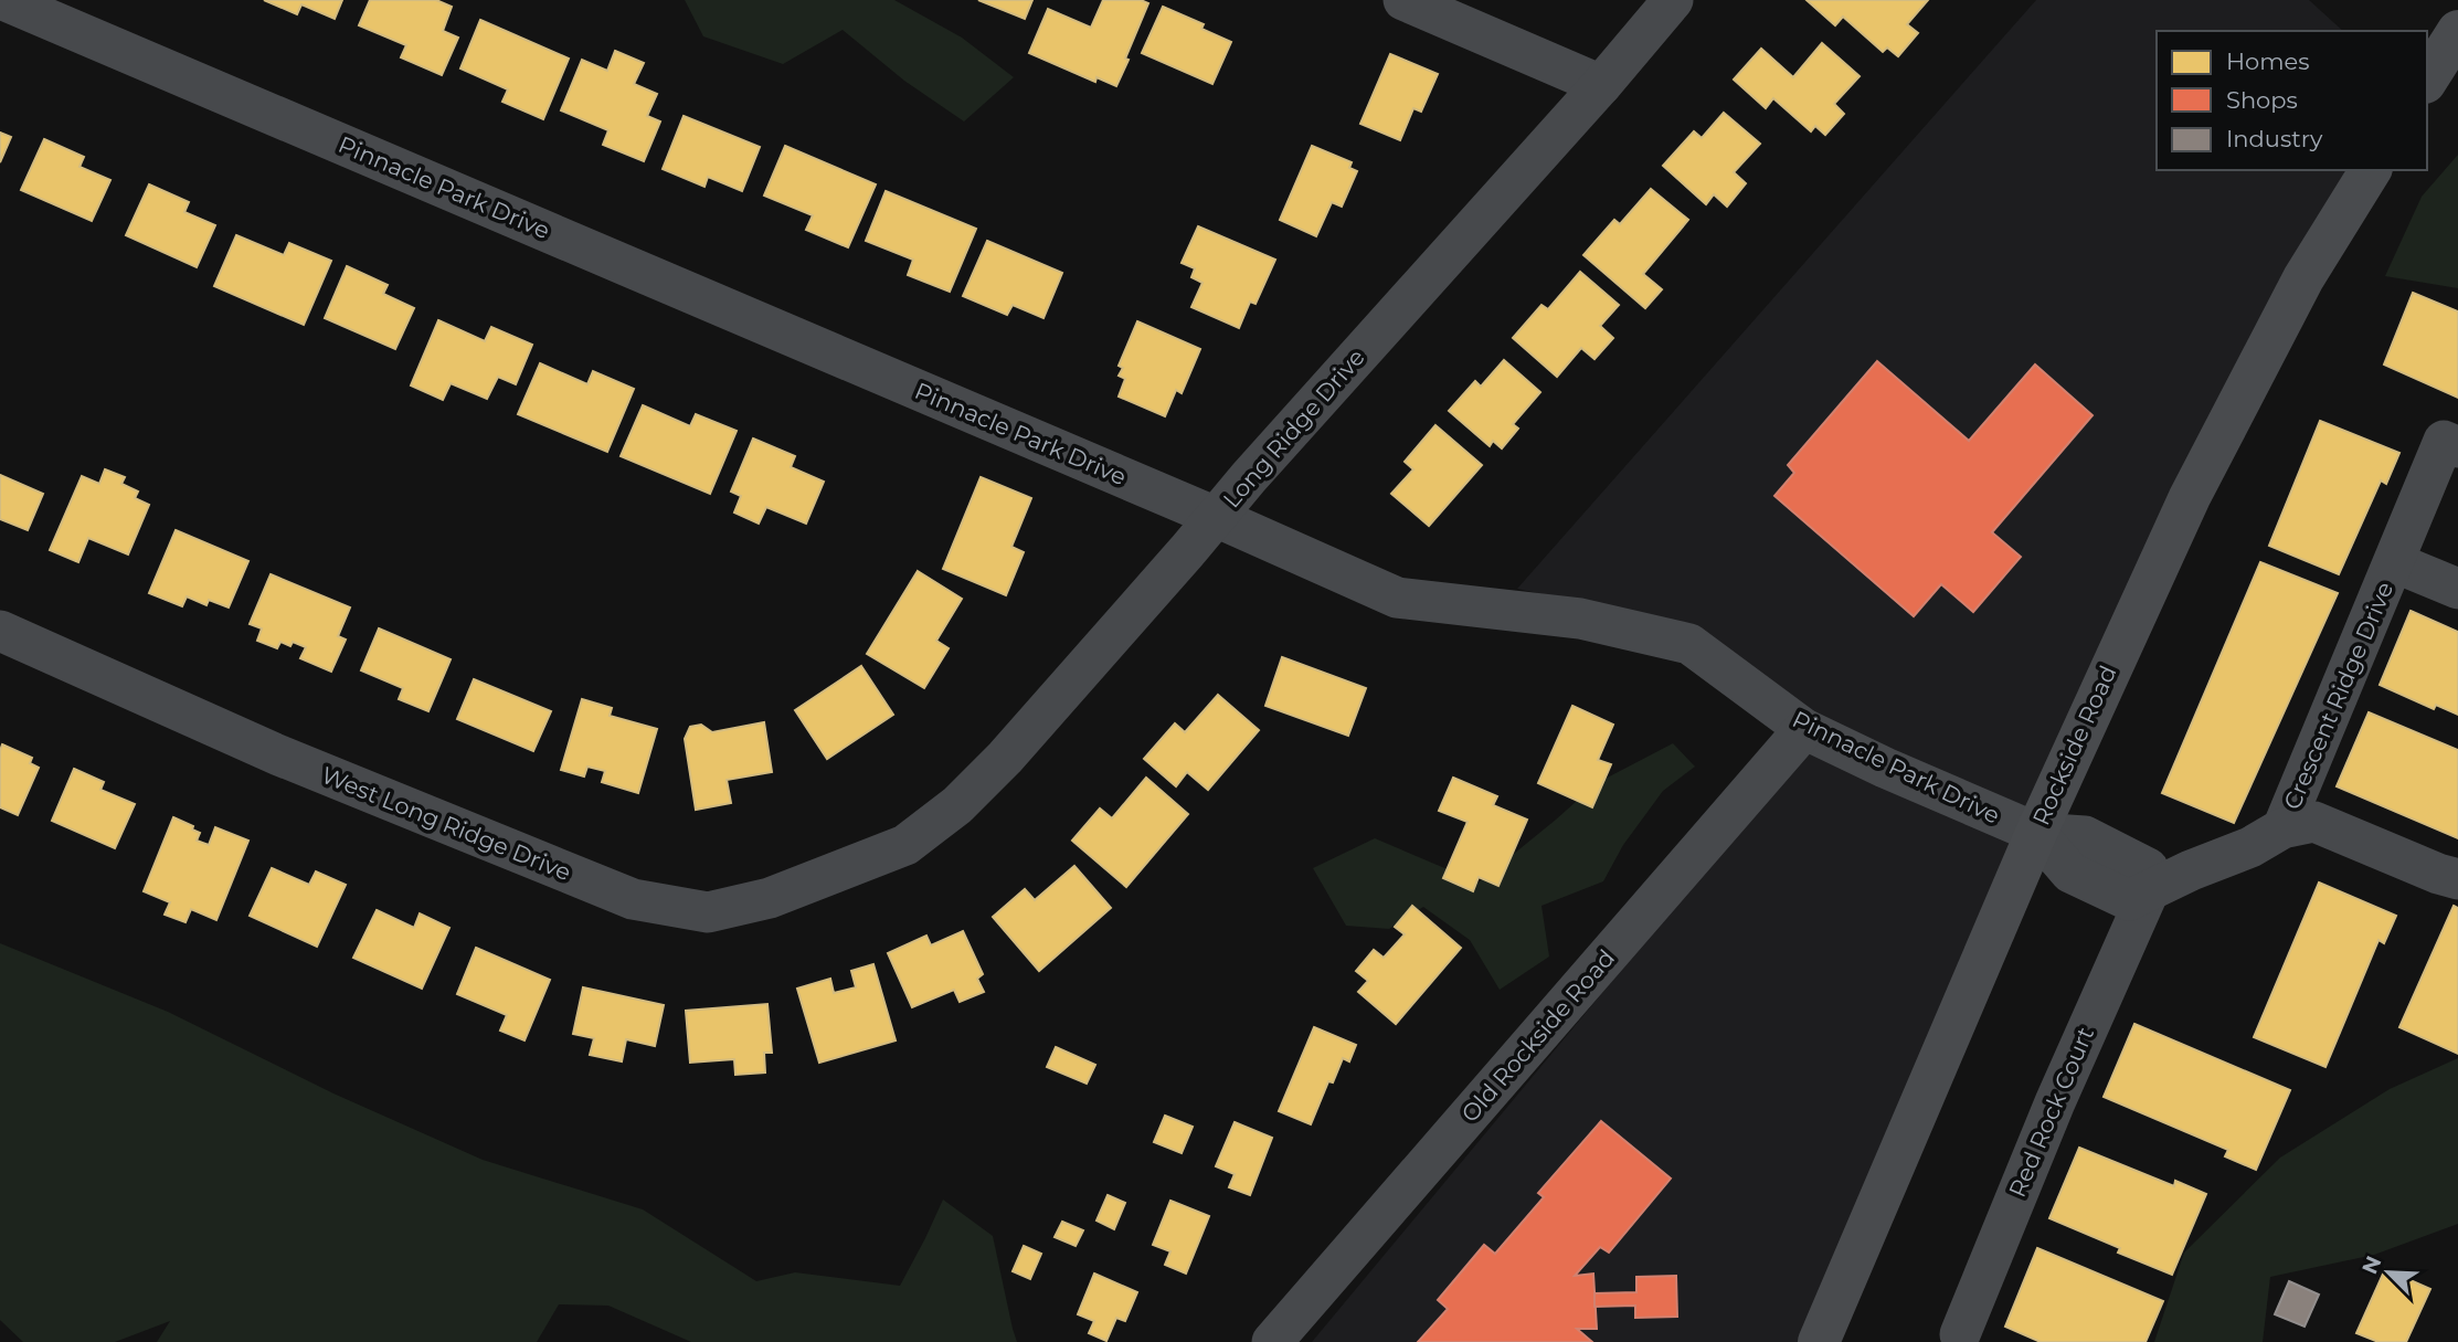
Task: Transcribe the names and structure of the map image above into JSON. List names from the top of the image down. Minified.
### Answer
{"streets":{"main road":["Rockside Road"],"street":["Pinnacle Park Drive","Long Ridge Drive","Crescent Ridge Drive","West Long Ridge Drive","Old Rockside Road","Red Rock Court"]},"crossings":[["Pinnacle Park Drive","Long Ridge Drive"],["Pinnacle Park Drive","Rockside Road"],["Pinnacle Park Drive","Old Rockside Road"],["Long Ridge Drive","West Long Ridge Drive"],["Crescent Ridge Drive","Red Rock Court"]],"legend":["Homes","Shops","Industry"],"north":"top left"}
